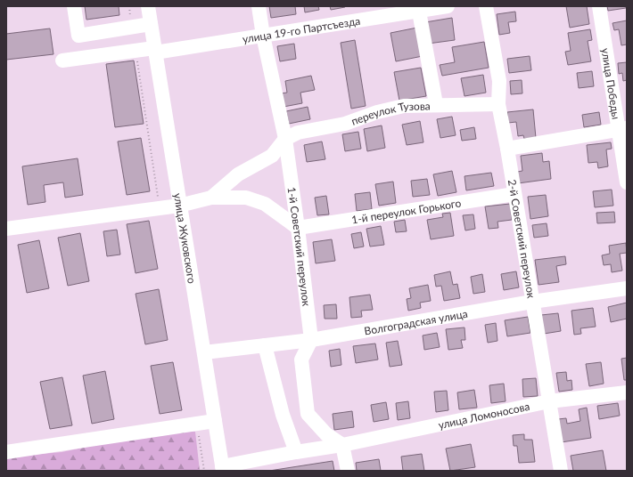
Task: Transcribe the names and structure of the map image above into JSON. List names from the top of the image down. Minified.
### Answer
{"streets":{"street":["улица 19-го Партсъезда","улица Победы","переулок Тузова","1-й переулок Горького","улица Жуковского","2-й Советский переулок","1-й Советский переулок","Волгоградская улица","улица Ломоносова"]},"crossings":[["улица 19-го Партсъезда","улица Жуковского"],["улица 19-го Партсъезда","1-й Советский переулок"],["переулок Тузова","2-й Советский переулок"],["переулок Тузова","1-й Советский переулок"],["1-й переулок Горького","2-й Советский переулок"],["1-й переулок Горького","1-й Советский переулок"],["улица Жуковского","Волгоградская улица"],["улица Жуковского","улица Ломоносова"],["2-й Советский переулок","Волгоградская улица"],["2-й Советский переулок","улица Ломоносова"],["1-й Советский переулок","Волгоградская улица"]]}
